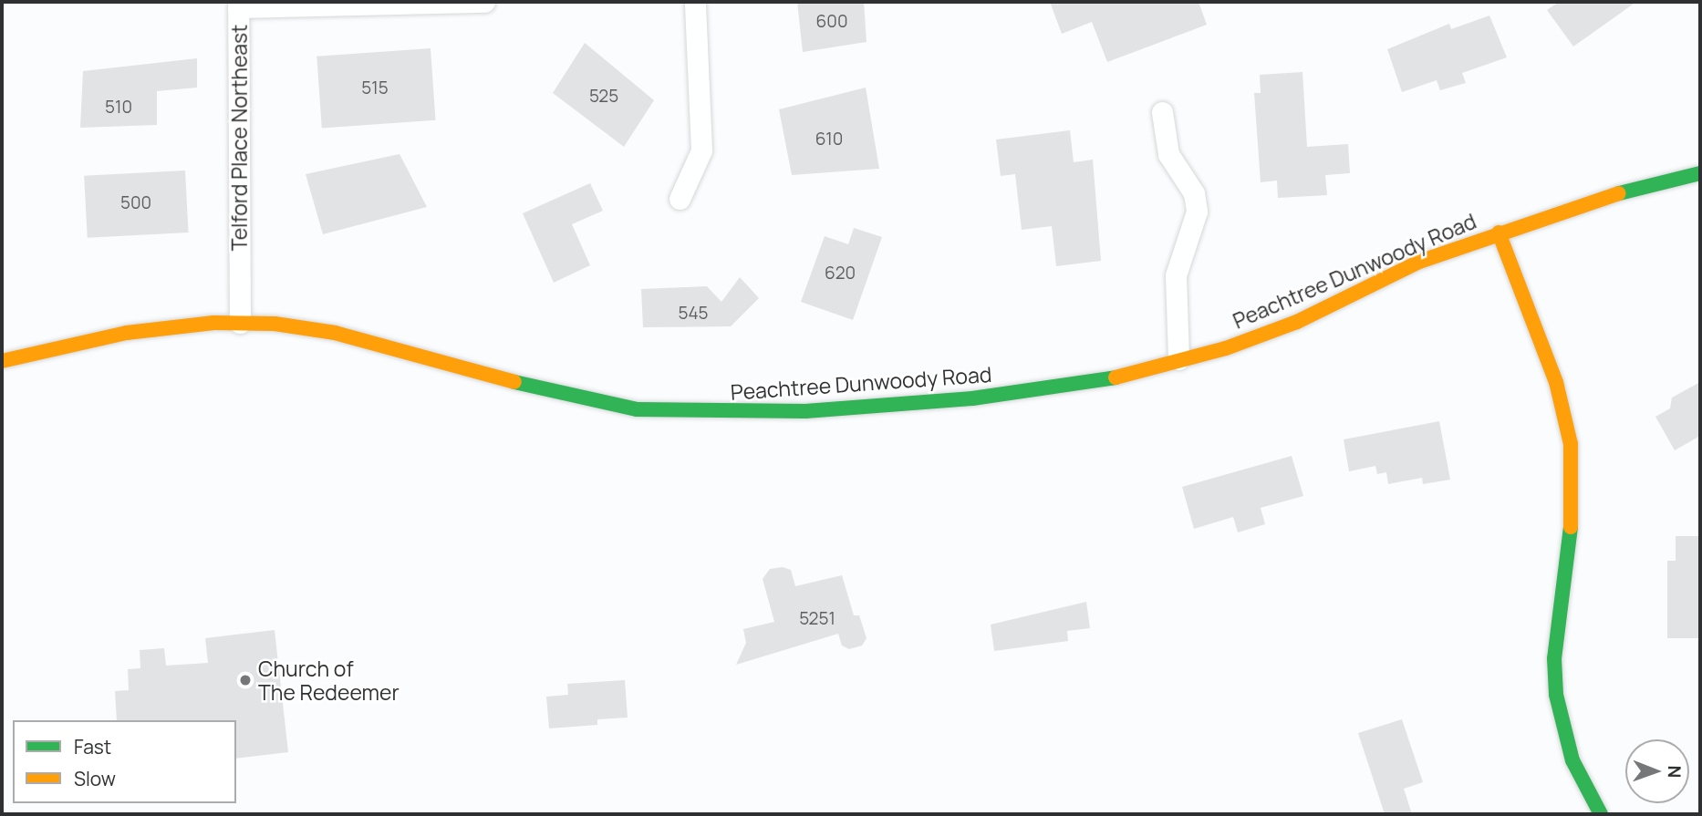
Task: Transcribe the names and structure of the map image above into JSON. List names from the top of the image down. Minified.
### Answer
{"streets":{"main road":["Peachtree Dunwoody Road"],"street":["Telford Place Northeast"]},"crossings":[["Telford Place Northeast","Peachtree Dunwoody Road"]],"places":["Church of The Redeemer"],"house_numbers":["600","515","525","510","610","500","620","545","5251"],"legend":["Fast","Slow"],"north":"right"}
